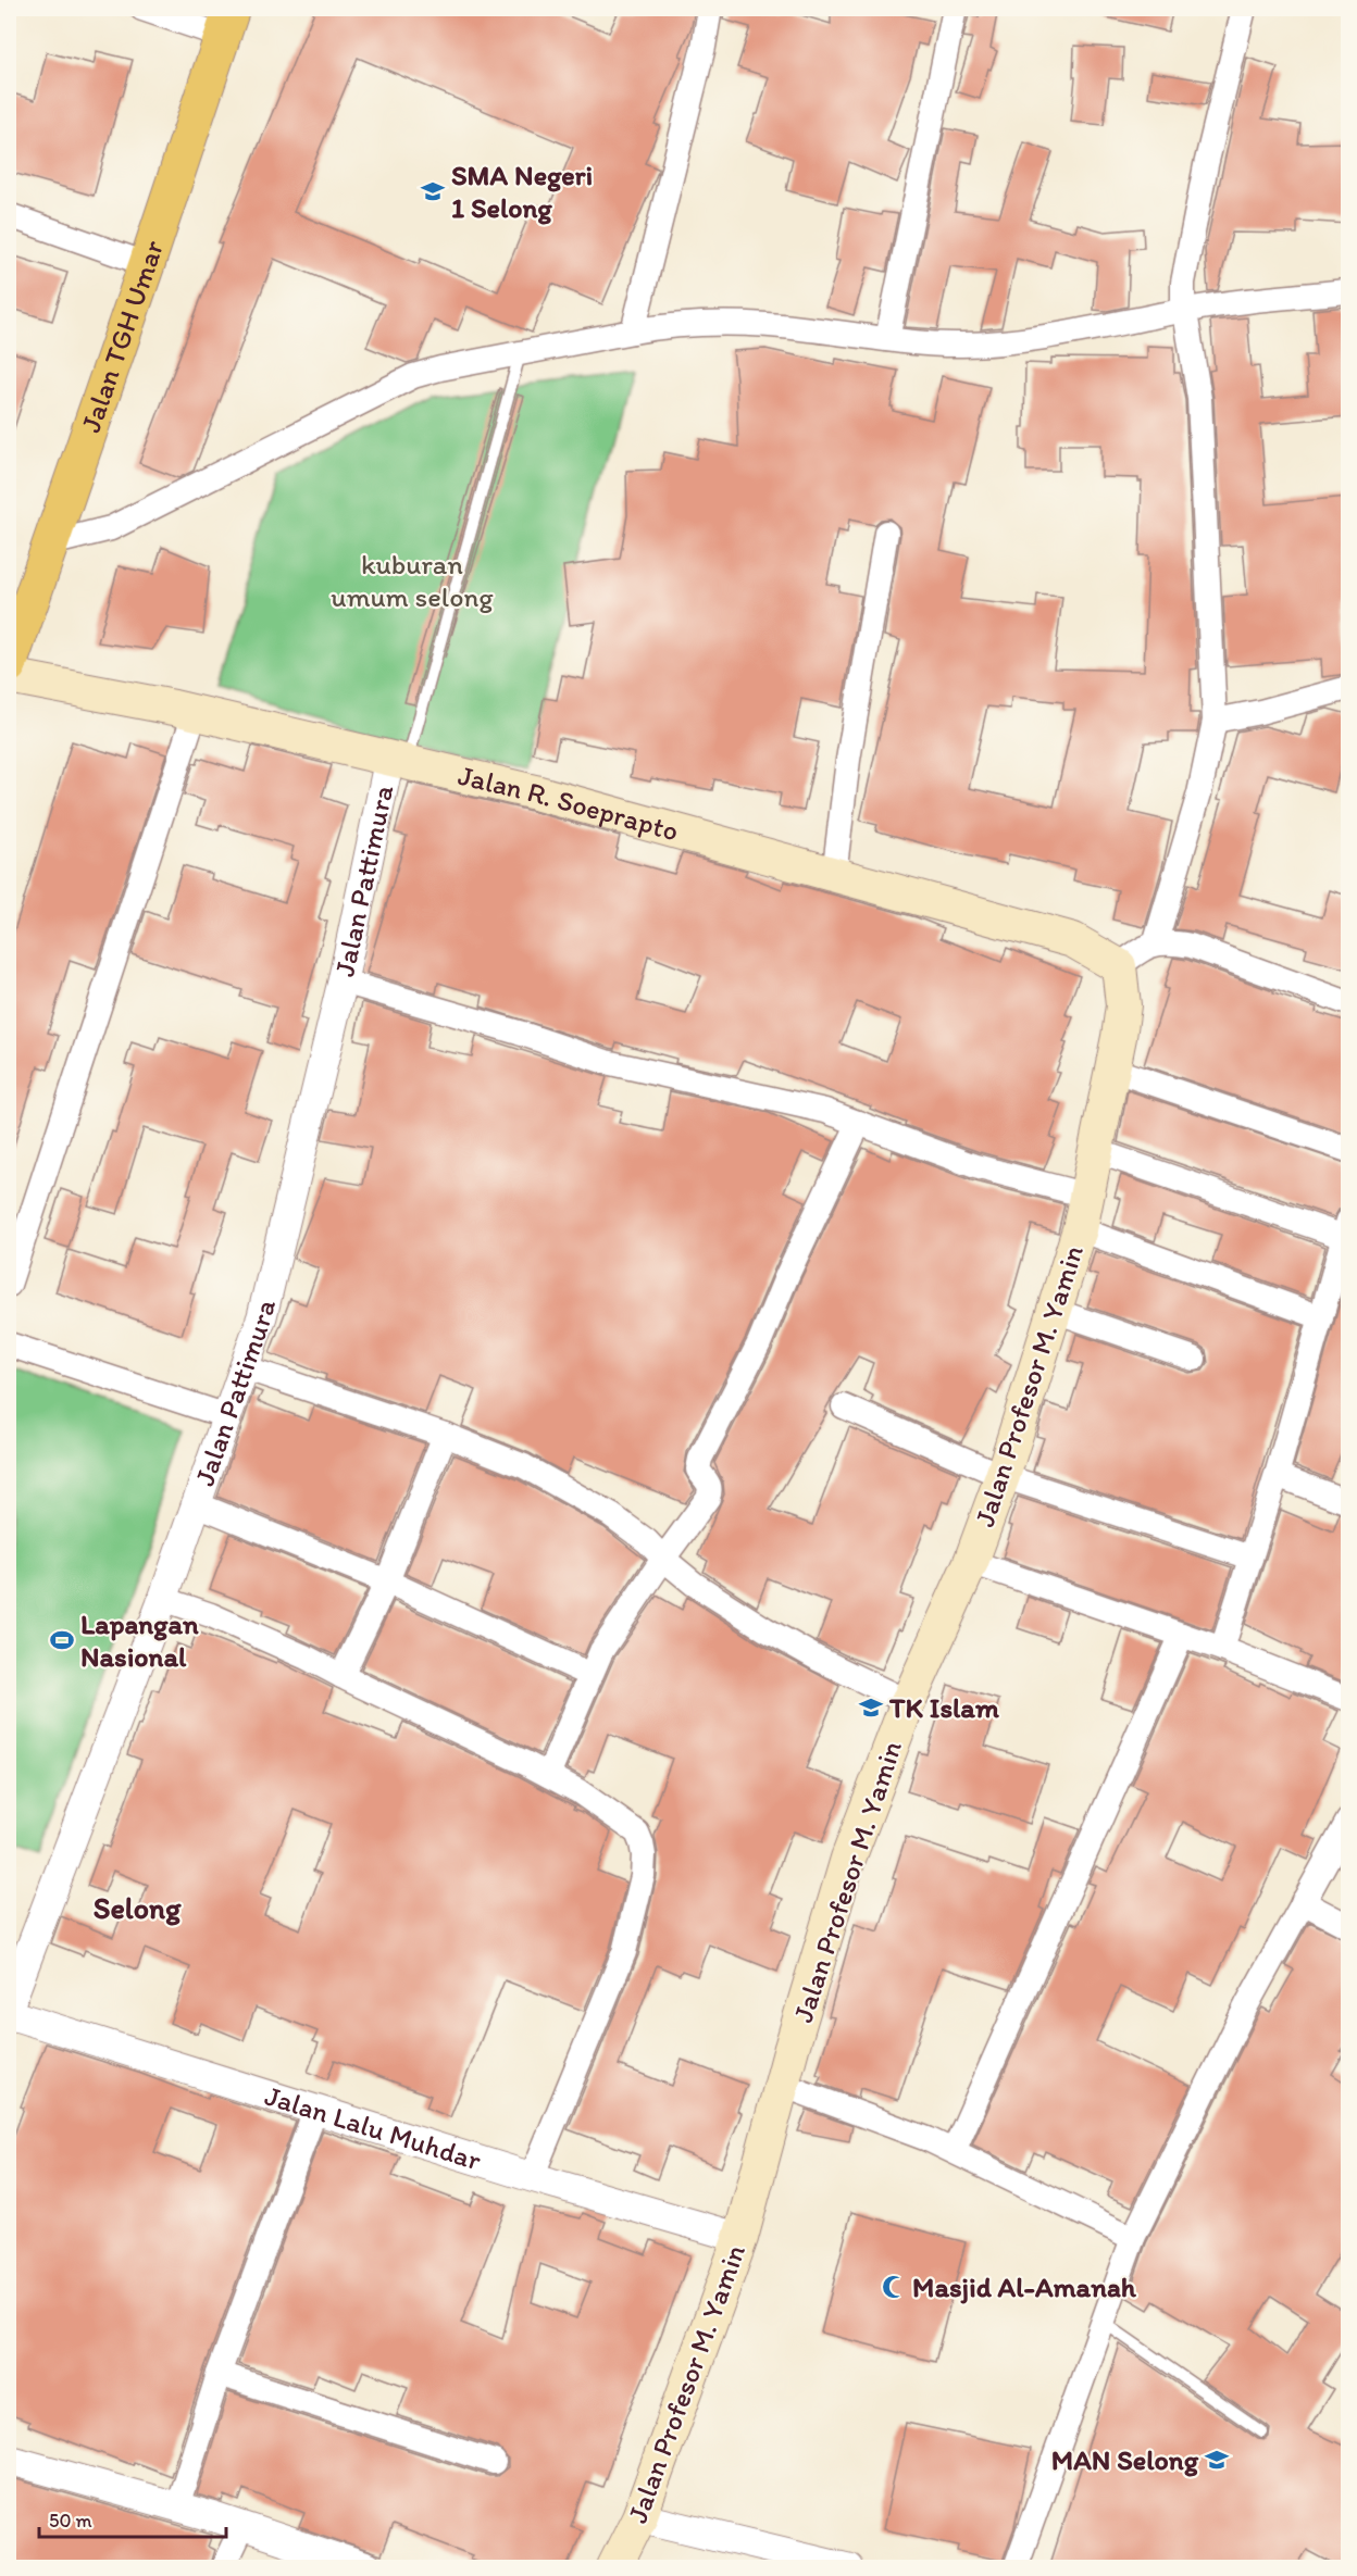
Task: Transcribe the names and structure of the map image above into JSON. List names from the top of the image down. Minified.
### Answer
{"streets":{"main road":["Jalan TGH Umar","Jalan R. Soeprapto","Jalan Profesor M. Yamin"],"street":["Jalan Pattimura","Jalan Lalu Muhdar"]},"crossings":[["Jalan R. Soeprapto","Jalan Pattimura"],["Jalan R. Soeprapto","Jalan Profesor M. Yamin"],["Jalan Profesor M. Yamin","Jalan Lalu Muhdar"]],"districts":["Selong"],"parks":["kuburan umum selong"],"places":{"school or university":["SMA Negeri 1 Selong","TK Islam","MAN Selong"],"sports":["Lapangan Nasional"],"mosque":["Masjid Al-Amanah"]},"scale_bar":"50 m"}
